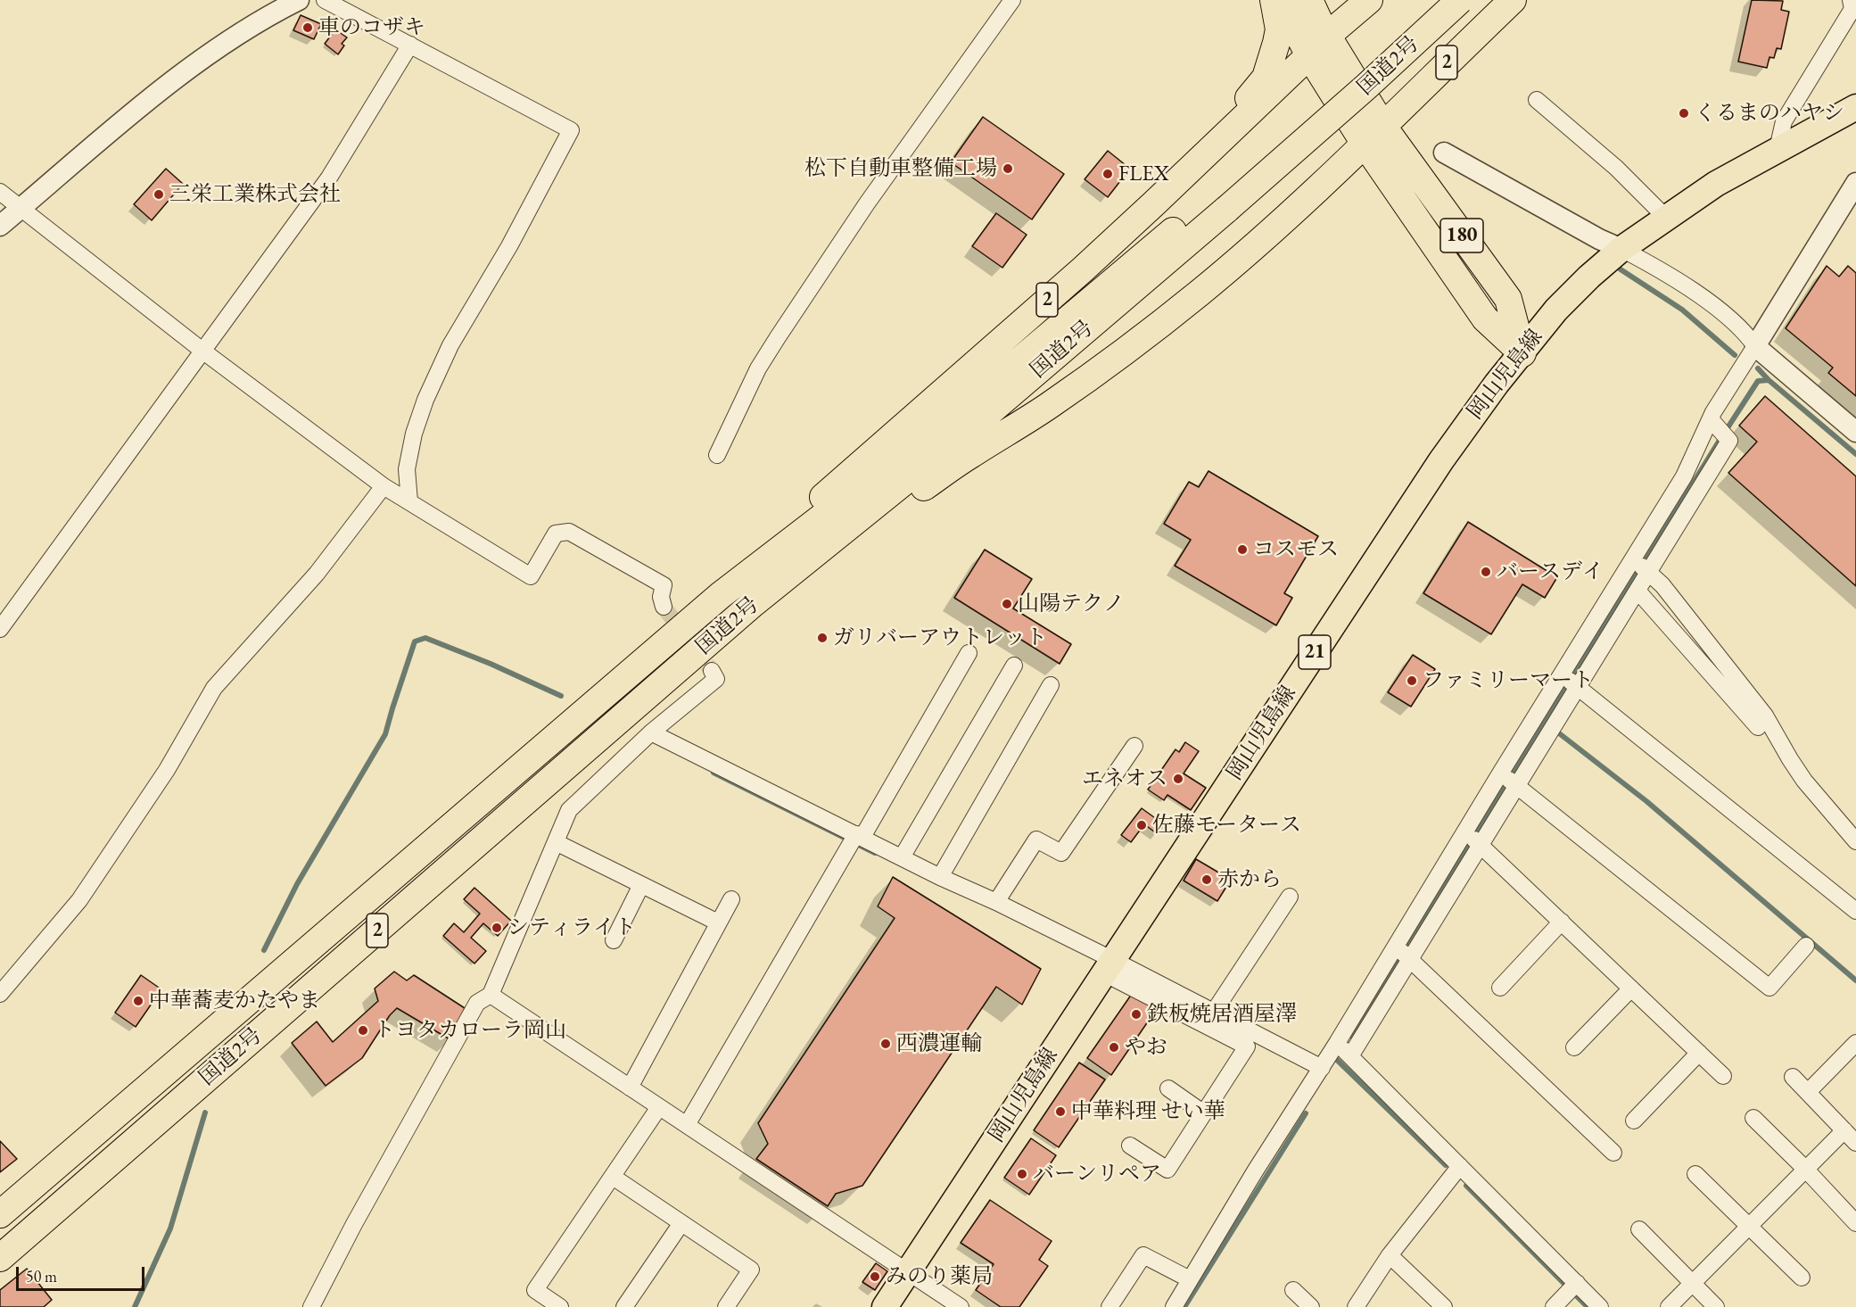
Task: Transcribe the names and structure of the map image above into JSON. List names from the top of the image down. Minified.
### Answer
{"streets":{"highway":["2","国道2号","180"],"main road":["岡山児島線","21"]},"crossings":[["2","国道2号"],["2","180"],["180","岡山児島線"]],"places":["車のコザキ","くるまのハヤシ","松下自動車整備工場","FLEX","三栄工業株式会社","コスモス","バースデイ","山陽テクノ","ガリバーアウトレット","ファミリーマート","エネオス","佐藤モータース","赤から","シティライト","中華蕎麦かたやま","鉄板焼居酒屋澤","トヨタカローラ岡山","西濃運輸","やお","中華料理 せい華","バーンリペア","みのり薬局"],"scale_bar":"50 m"}
